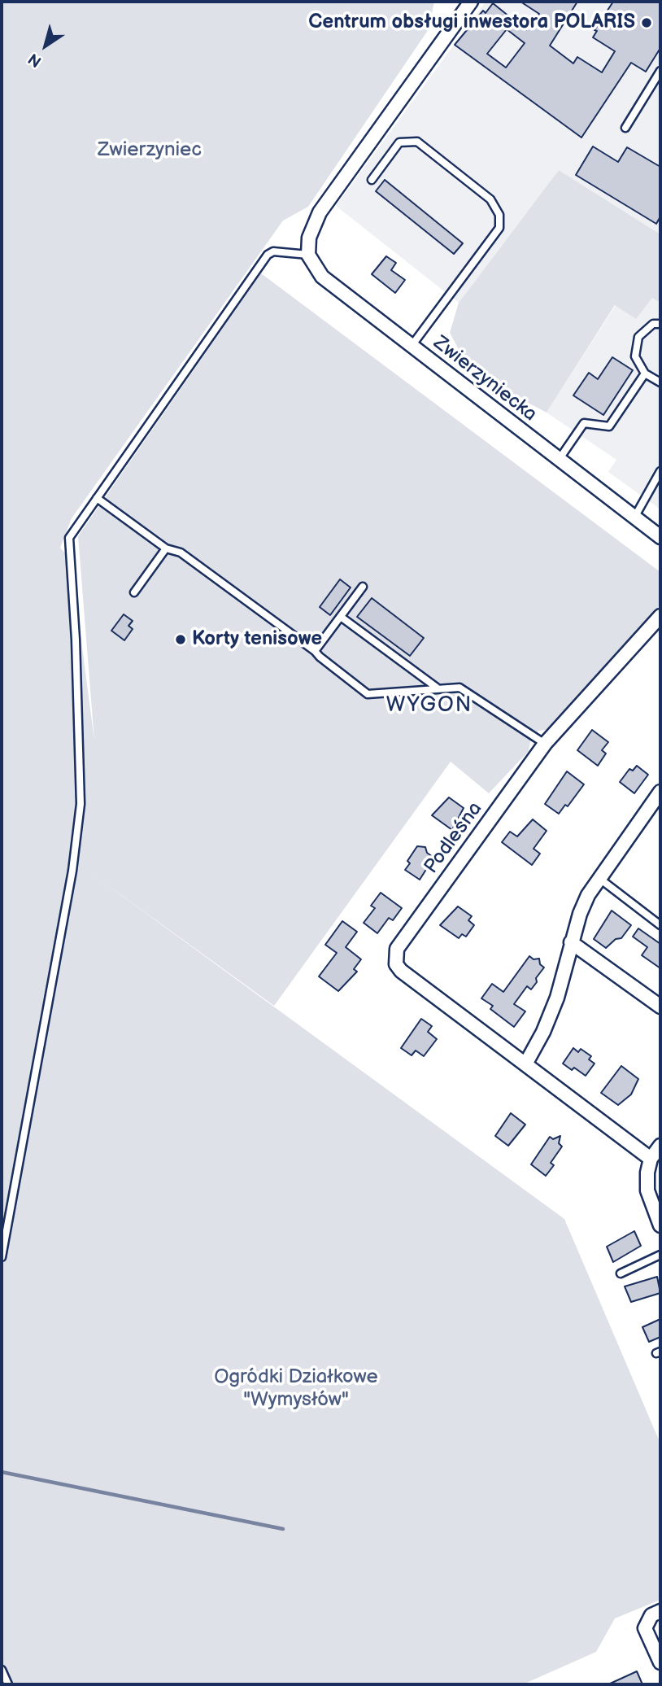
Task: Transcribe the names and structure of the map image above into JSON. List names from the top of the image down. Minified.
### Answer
{"streets":{"street":["Zwierzyniecka","Podleśna"]},"districts":["WYGON"],"parks":["Zwierzyniec","Ogródki Działkowe \"Wymysłów\""],"places":["Centrum obsługi inwestora POLARIS","Korty tenisowe"],"north":"bottom left"}
